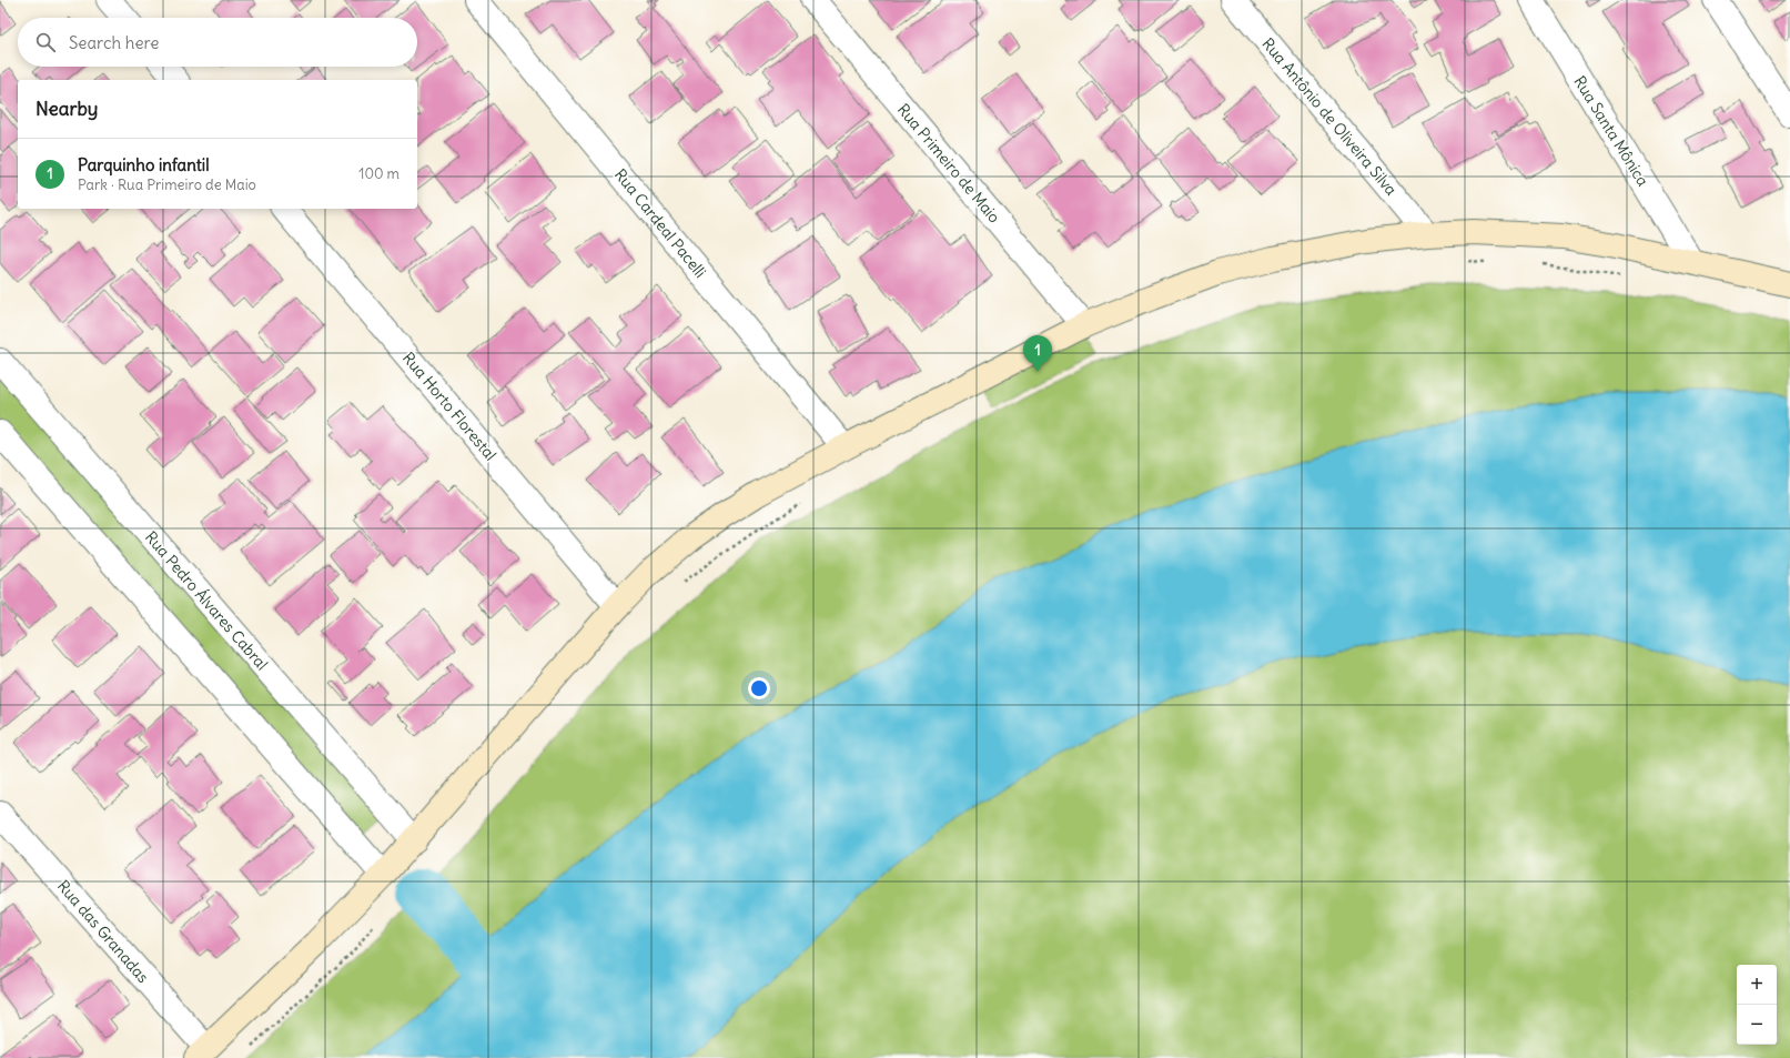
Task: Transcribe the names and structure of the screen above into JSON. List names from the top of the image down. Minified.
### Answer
{"streets":{"street":["Rua Antônio de Oliveira Silva","Rua Santa Mônica","Rua Primeiro de Maio","Rua Cardeal Pacelli","Rua Horto Florestal","Rua Pedro Álvares Cabral","Rua das Granadas"]},"page":{"search":"Search here","heading":"Nearby","list":[{"mark":"1","name":"Parquinho infantil","note":"Park · Rua Primeiro de Maio","value":"100 m"}],"pins":"1","map_buttons":["+","−"]}}
